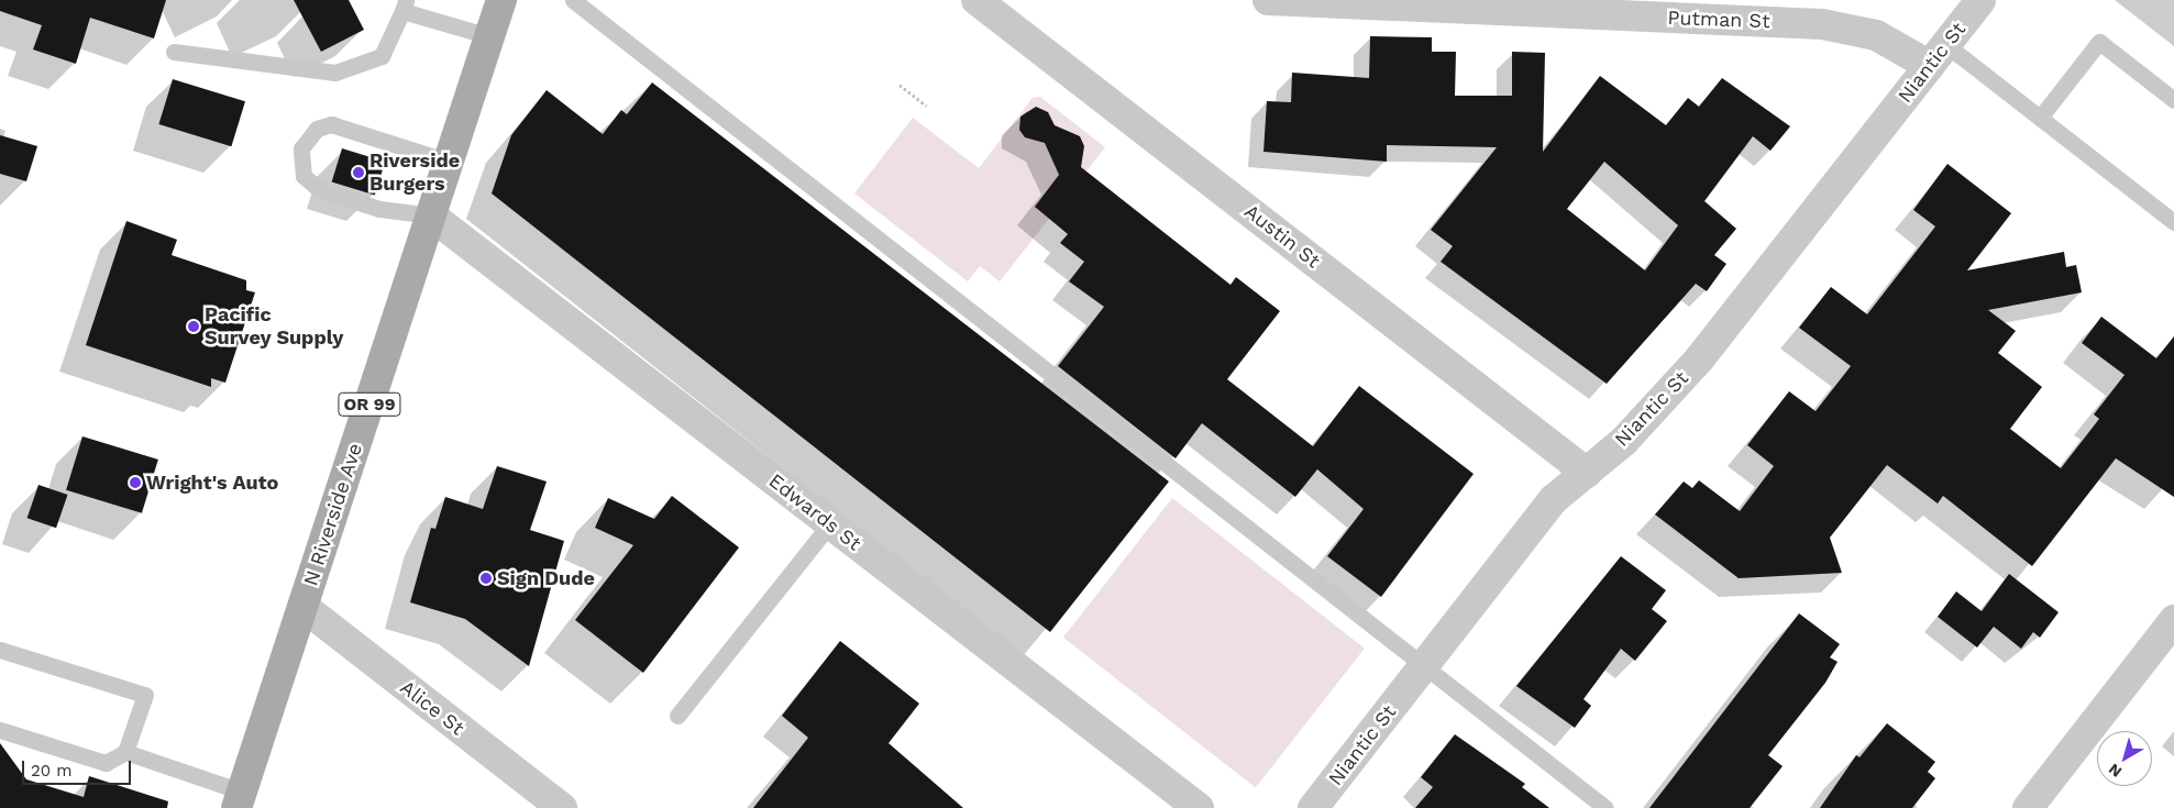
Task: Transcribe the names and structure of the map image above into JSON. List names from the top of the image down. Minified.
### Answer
{"streets":{"main road":["OR 99","N Riverside Ave"],"street":["Putman St","Niantic St","Austin St","Edwards St","Alice St"]},"crossings":[["Putman St","Niantic St"],["Niantic St","Austin St"],["Edwards St","N Riverside Ave"],["N Riverside Ave","Alice St"]],"places":["Riverside Burgers","Pacific Survey Supply","Wright's Auto","Sign Dude"],"scale_bar":"20 m","north":"bottom left"}
